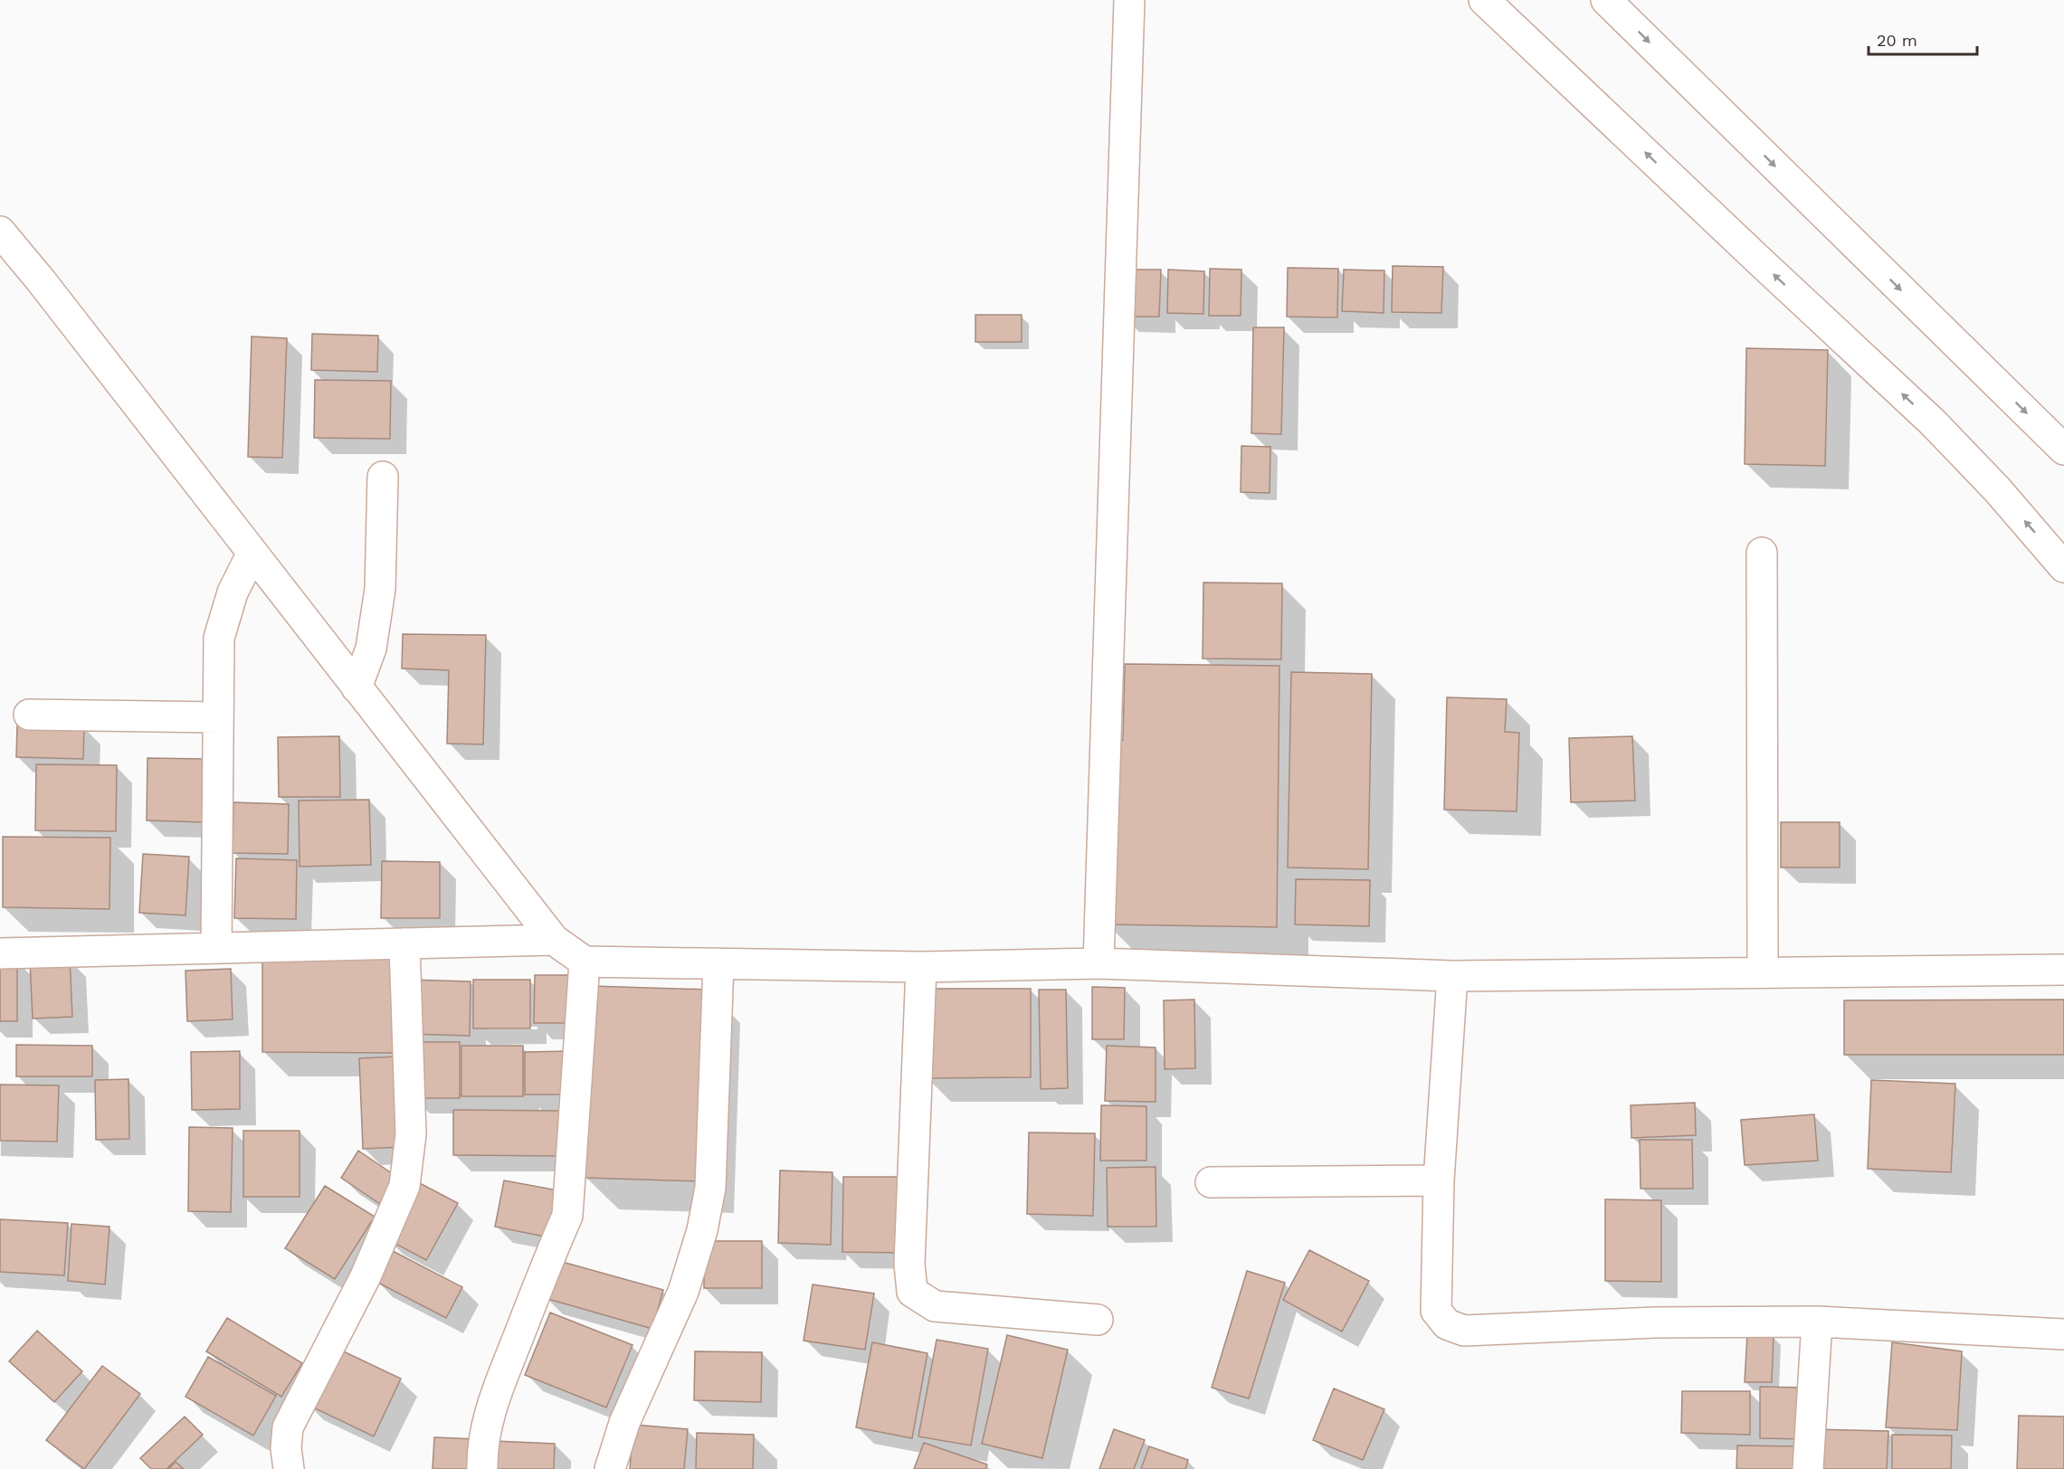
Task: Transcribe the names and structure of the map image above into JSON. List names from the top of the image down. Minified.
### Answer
{"scale_bar":"20 m"}
